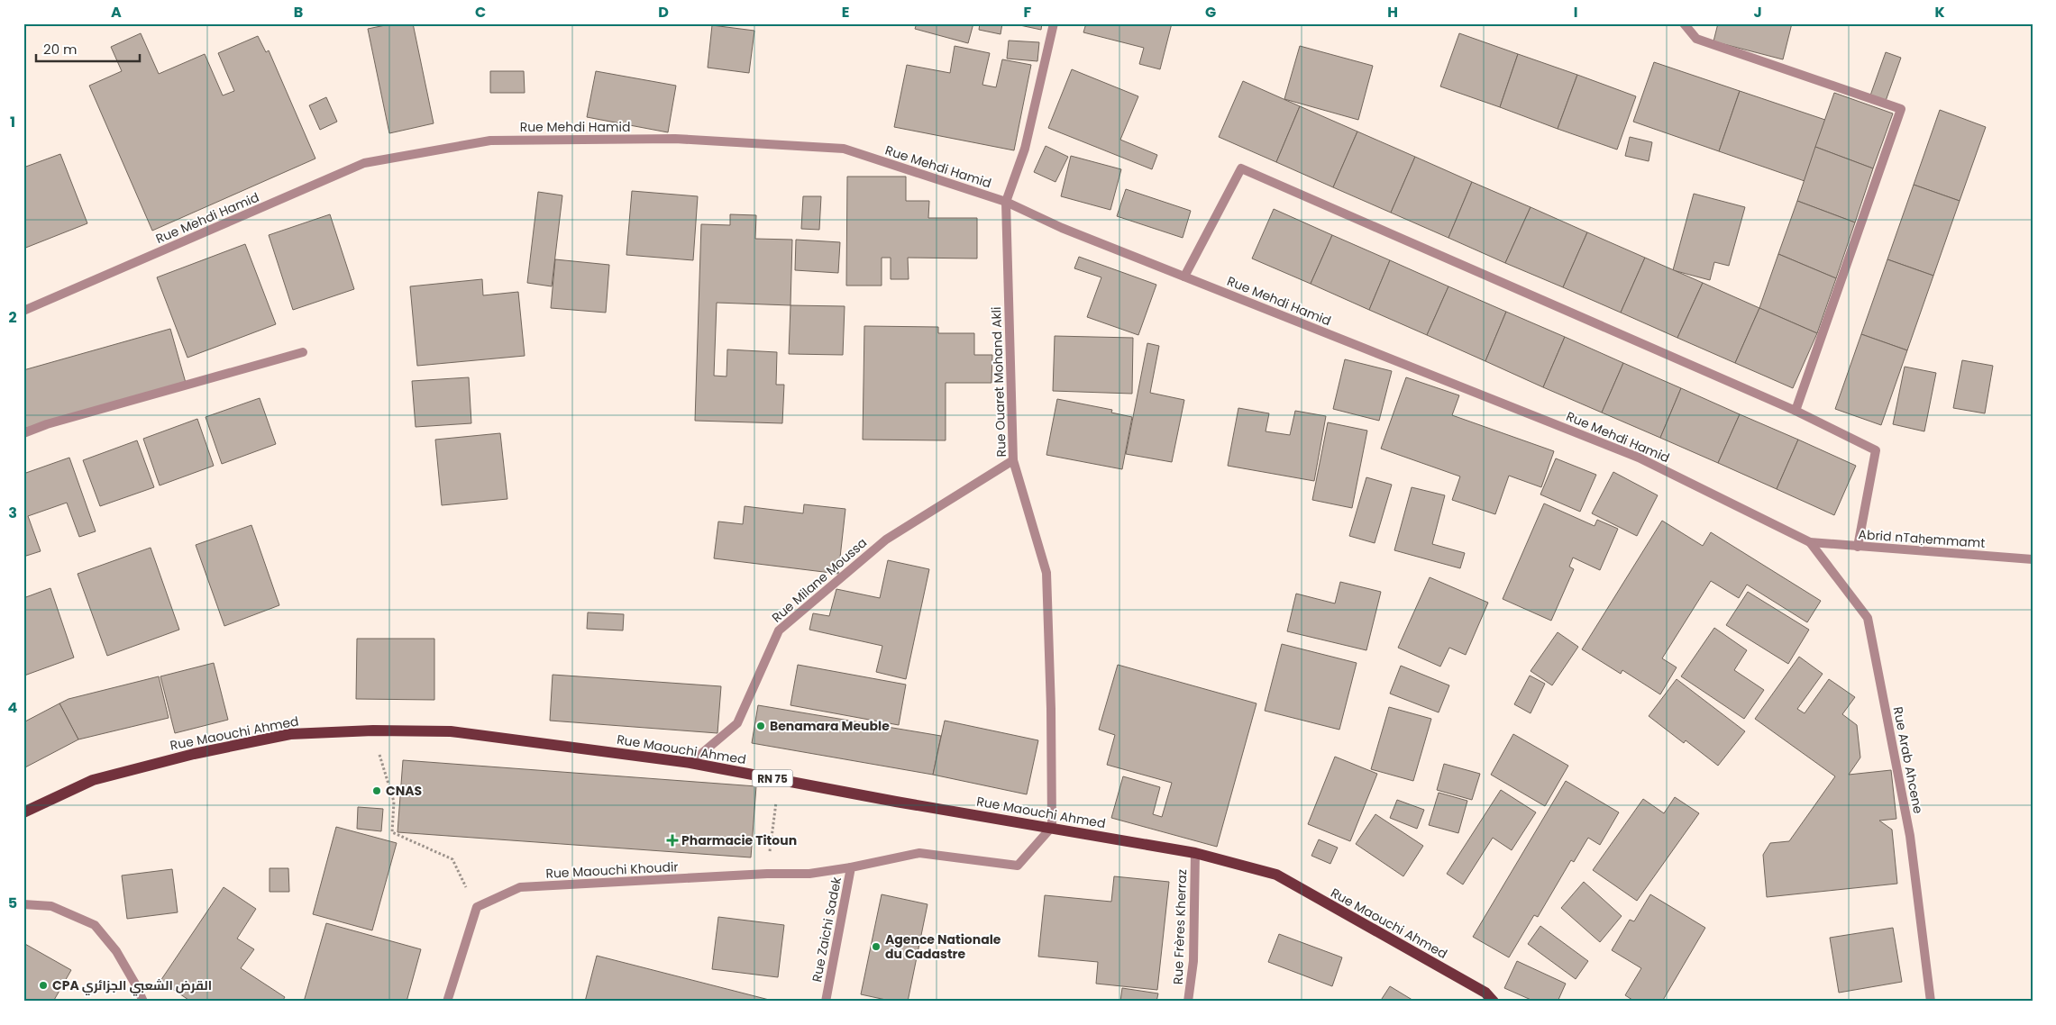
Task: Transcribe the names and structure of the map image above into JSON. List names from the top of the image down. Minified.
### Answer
{"streets":{"main road":["Rue Maouchi Ahmed","RN 75"],"street":["Rue Mehdi Hamid","Rue Ouaret Mohand Akli","Abrid nTaḥemmamt","Rue Milane Moussa","Rue Arab Ahcene","Rue Maouchi Khoudir","Rue Frères Kherraz","Rue Zaichi Sadek"]},"crossings":[["Rue Mehdi Hamid","Rue Ouaret Mohand Akli"],["Rue Mehdi Hamid","Abrid nTaḥemmamt"],["Rue Mehdi Hamid","Rue Arab Ahcene"],["Rue Ouaret Mohand Akli","Rue Milane Moussa"],["Rue Ouaret Mohand Akli","Rue Maouchi Ahmed"],["Rue Ouaret Mohand Akli","Rue Zaichi Sadek"],["Abrid nTaḥemmamt","Rue Arab Ahcene"],["Rue Milane Moussa","Rue Maouchi Ahmed"],["Rue Maouchi Ahmed","Rue Frères Kherraz"],["Rue Maouchi Ahmed","Rue Zaichi Sadek"],["Rue Maouchi Khoudir","Rue Zaichi Sadek"]],"places":{"other":["Benamara Meuble","CNAS","Agence Nationale du Cadastre","CPA القرض الشعبي الجزائري"],"health":["Pharmacie Titoun"]},"scale_bar":"20 m","grid":{"columns":["A","B","C","D","E","F","G","H","I","J","K"],"rows":["1","2","3","4","5"]}}
